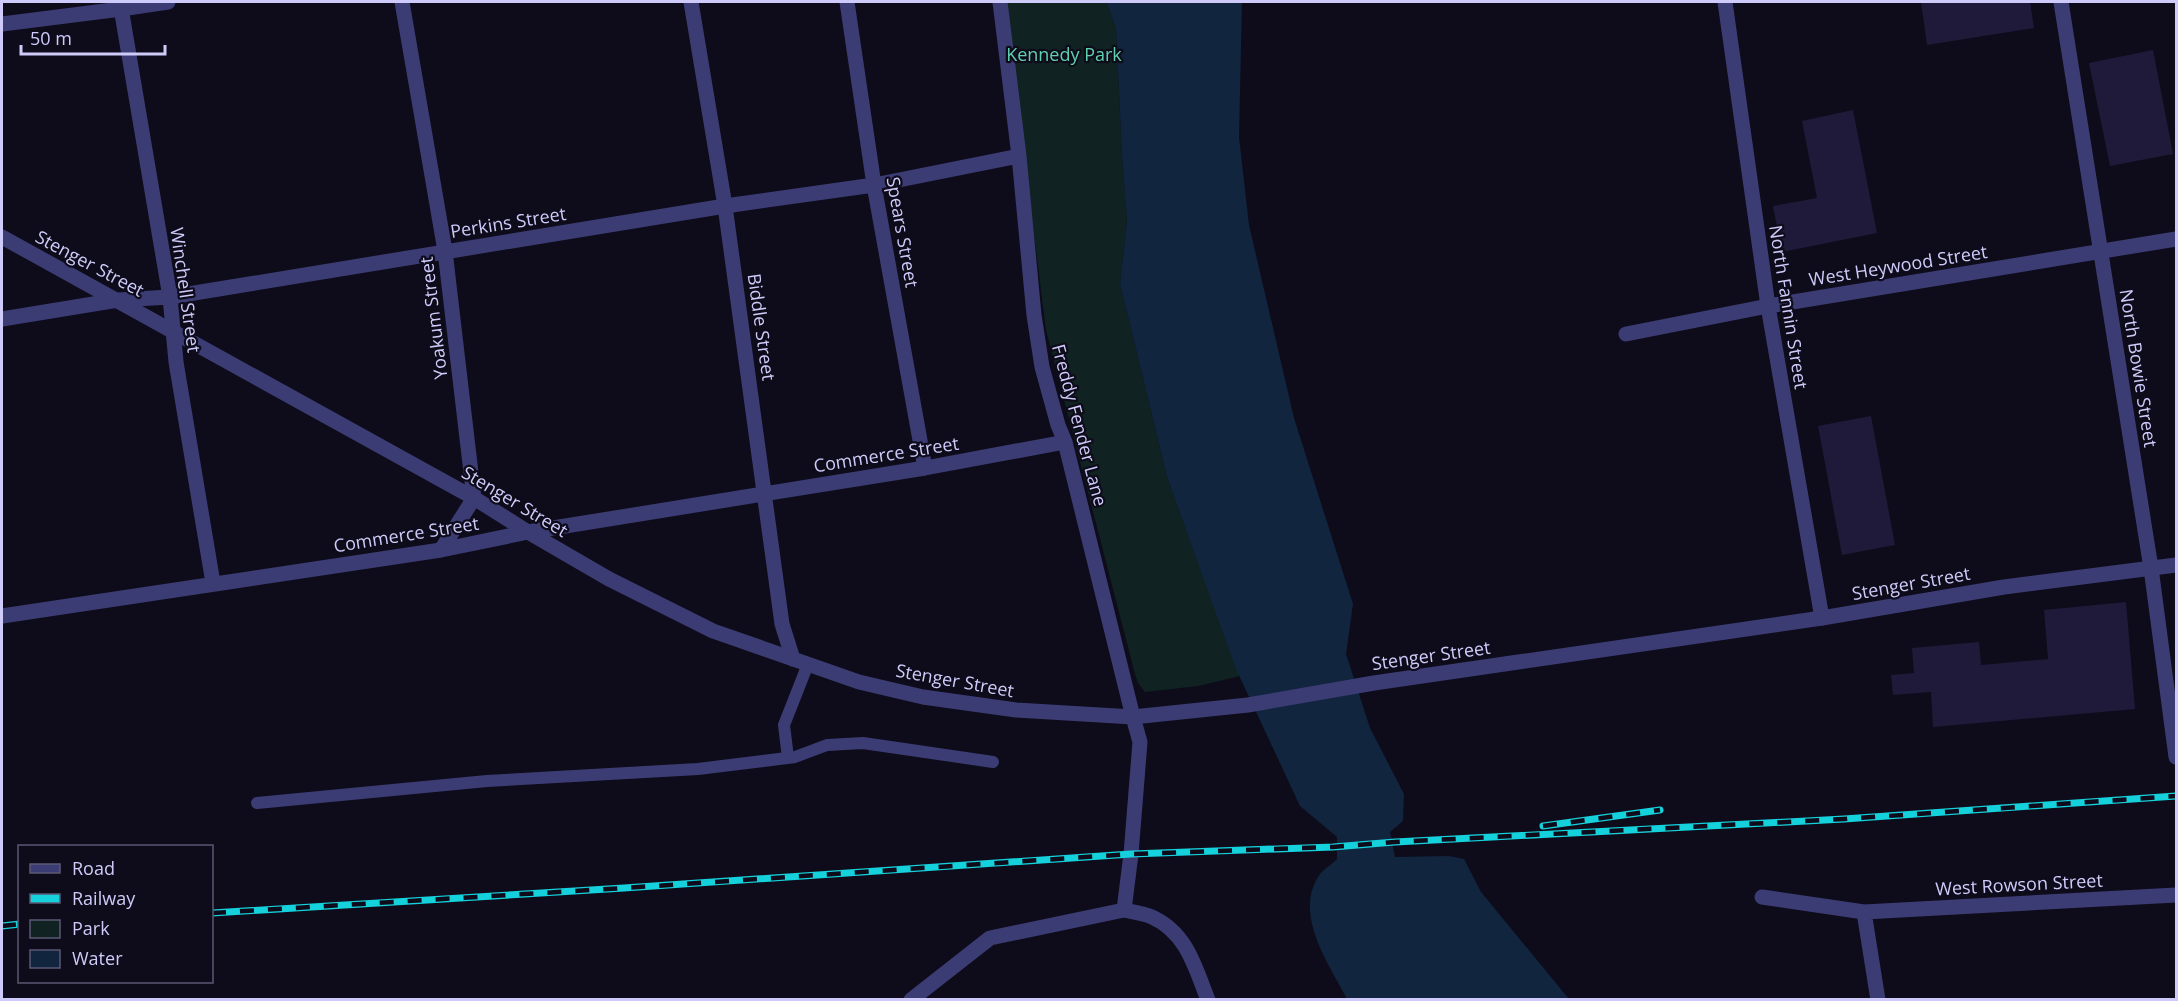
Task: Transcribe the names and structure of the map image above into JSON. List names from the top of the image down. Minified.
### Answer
{"streets":{"street":["Perkins Street","Spears Street","Stenger Street","West Heywood Street","Winchell Street","North Fannin Street","Yoakum Street","Biddle Street","North Bowie Street","Freddy Fender Lane","Commerce Street","West Rowson Street"]},"crossings":[["Perkins Street","Spears Street"],["Perkins Street","Stenger Street"],["Perkins Street","Winchell Street"],["Perkins Street","Yoakum Street"],["Perkins Street","Biddle Street"],["Perkins Street","Freddy Fender Lane"],["Spears Street","Commerce Street"],["Stenger Street","Winchell Street"],["Stenger Street","North Fannin Street"],["Stenger Street","Yoakum Street"],["Stenger Street","Biddle Street"],["Stenger Street","North Bowie Street"],["Stenger Street","Freddy Fender Lane"],["Stenger Street","Commerce Street"],["West Heywood Street","North Fannin Street"],["West Heywood Street","North Bowie Street"],["Winchell Street","Commerce Street"],["Biddle Street","Commerce Street"],["Freddy Fender Lane","Commerce Street"]],"parks":["Kennedy Park"],"legend":["Road","Railway","Park","Water"],"scale_bar":"50 m"}
